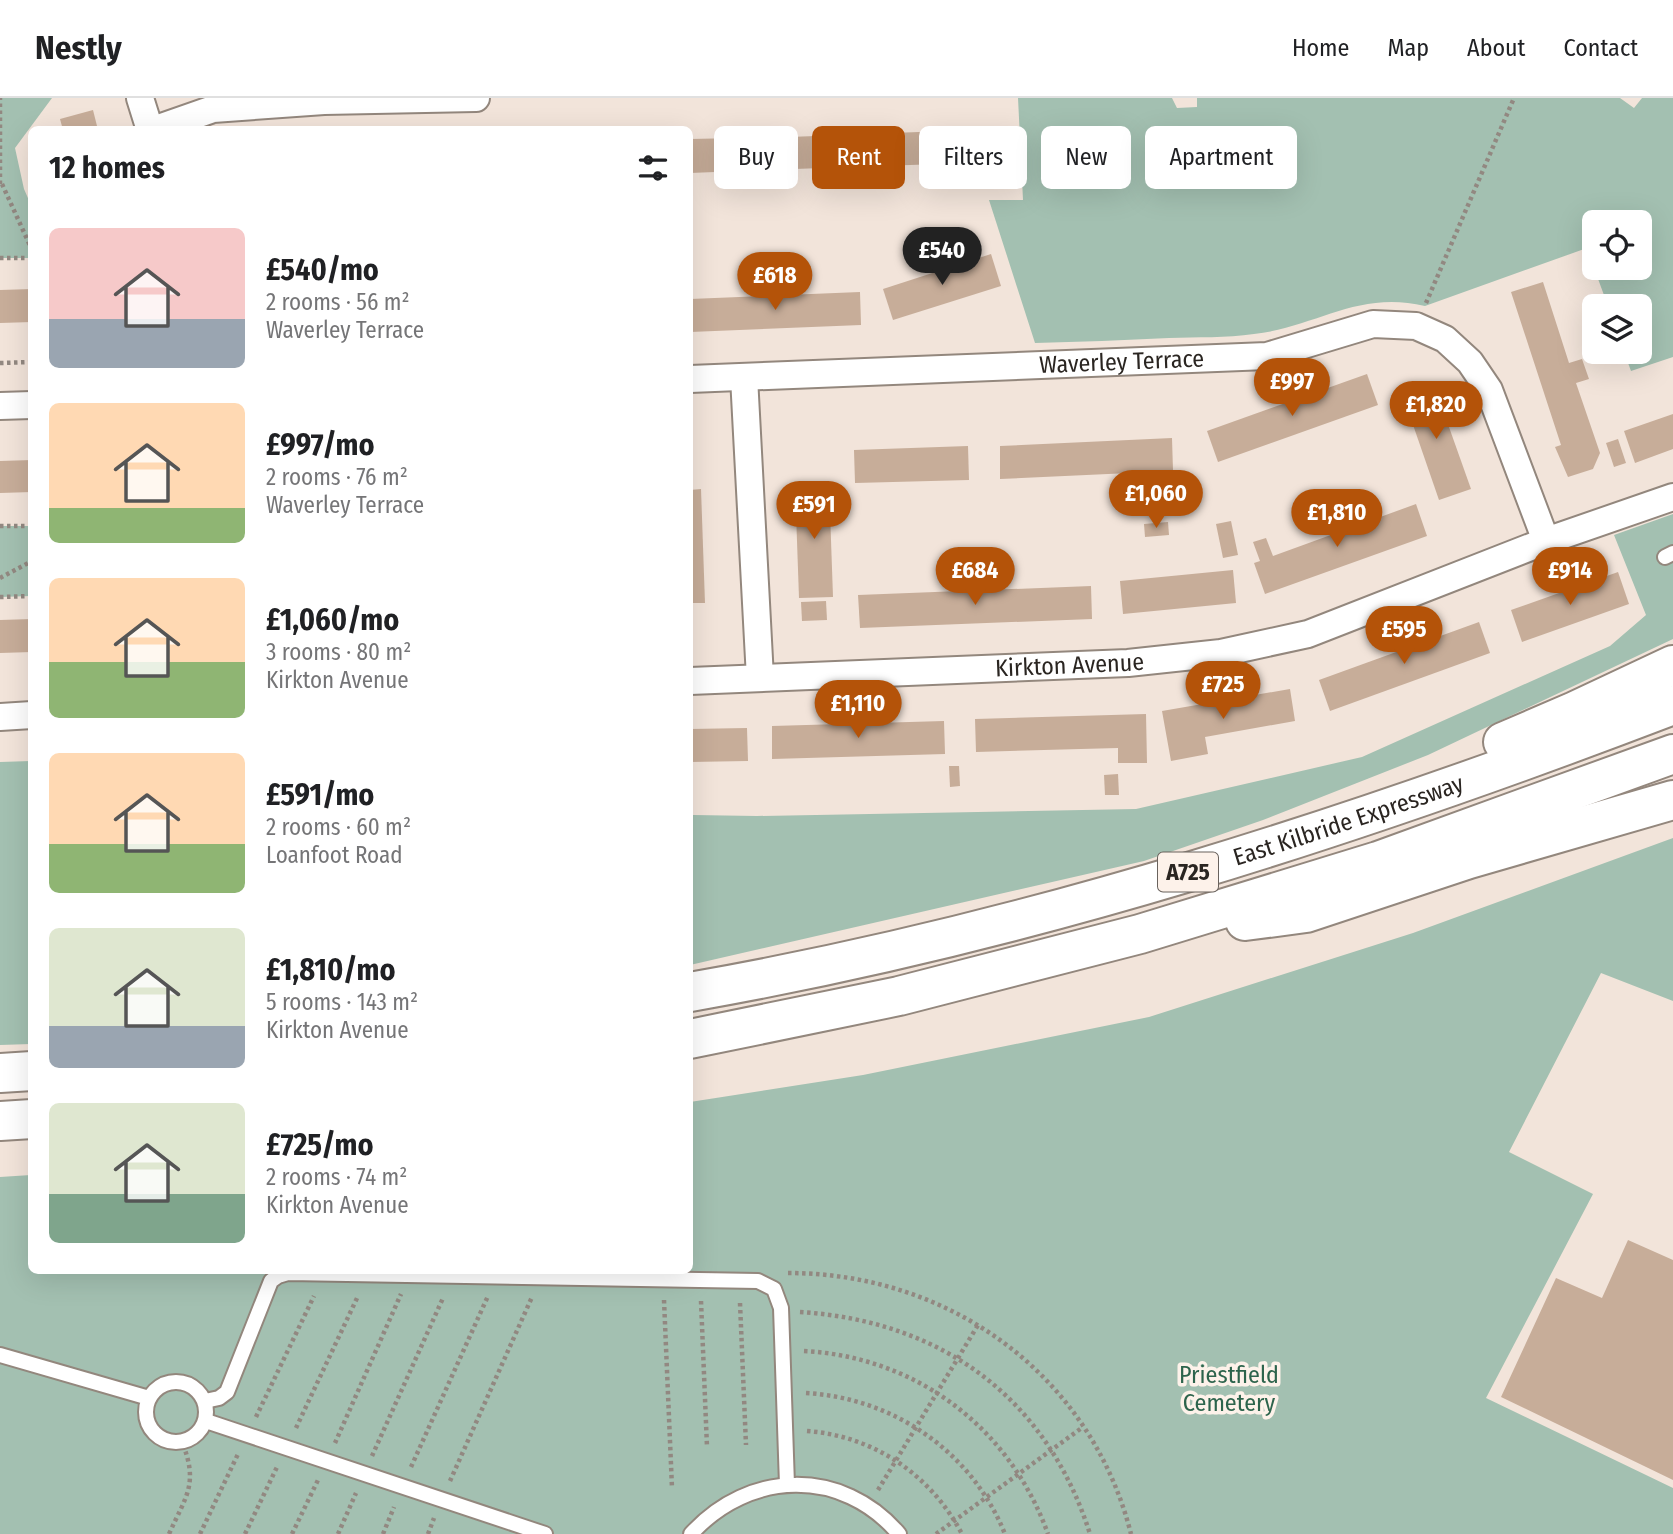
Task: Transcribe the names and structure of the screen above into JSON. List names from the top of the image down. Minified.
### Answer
{"streets":{"highway":["East Kilbride Expressway","A725"],"street":["Waverley Terrace","Kirkton Avenue"]},"crossings":[["Waverley Terrace","Kirkton Avenue"],["East Kilbride Expressway","A725"]],"parks":["Priestfield Cemetery"],"page":{"header":"Nestly","nav":["Home","Map","About","Contact"],"chip":["Buy","Rent","Filters","New","Apartment"],"heading":"12 homes","list":[{"name":"£540/mo","note":"2 rooms · 56 m² · Waverley Terrace"},{"name":"£997/mo","note":"2 rooms · 76 m² · Waverley Terrace"},{"name":"£1,060/mo","note":"3 rooms · 80 m² · Kirkton Avenue"},{"name":"£591/mo","note":"2 rooms · 60 m² · Loanfoot Road"},{"name":"£1,810/mo","note":"5 rooms · 143 m² · Kirkton Avenue"},{"name":"£725/mo","note":"2 rooms · 74 m² · Kirkton Avenue"}],"price":["£540","£618","£997","£1,820","£1,060","£591","£1,810","£684","£914","£595","£725","£1,110"]}}
